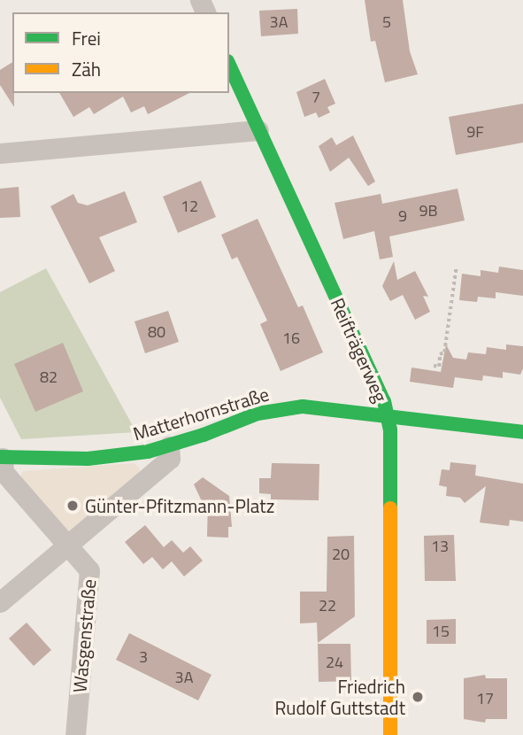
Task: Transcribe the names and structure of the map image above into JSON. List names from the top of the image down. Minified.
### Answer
{"streets":{"street":["Reifträgerweg","Matterhornstraße","Wasgenstraße"]},"crossings":[["Reifträgerweg","Matterhornstraße"],["Matterhornstraße","Wasgenstraße"]],"places":["Günter-Pfitzmann-Platz","Friedrich Rudolf Guttstadt"],"house_numbers":["3A","5","7","9F","12","9B","9","80","16","82","13","20","22","15","3","24","3A","17"],"legend":["Frei","Zäh"]}
